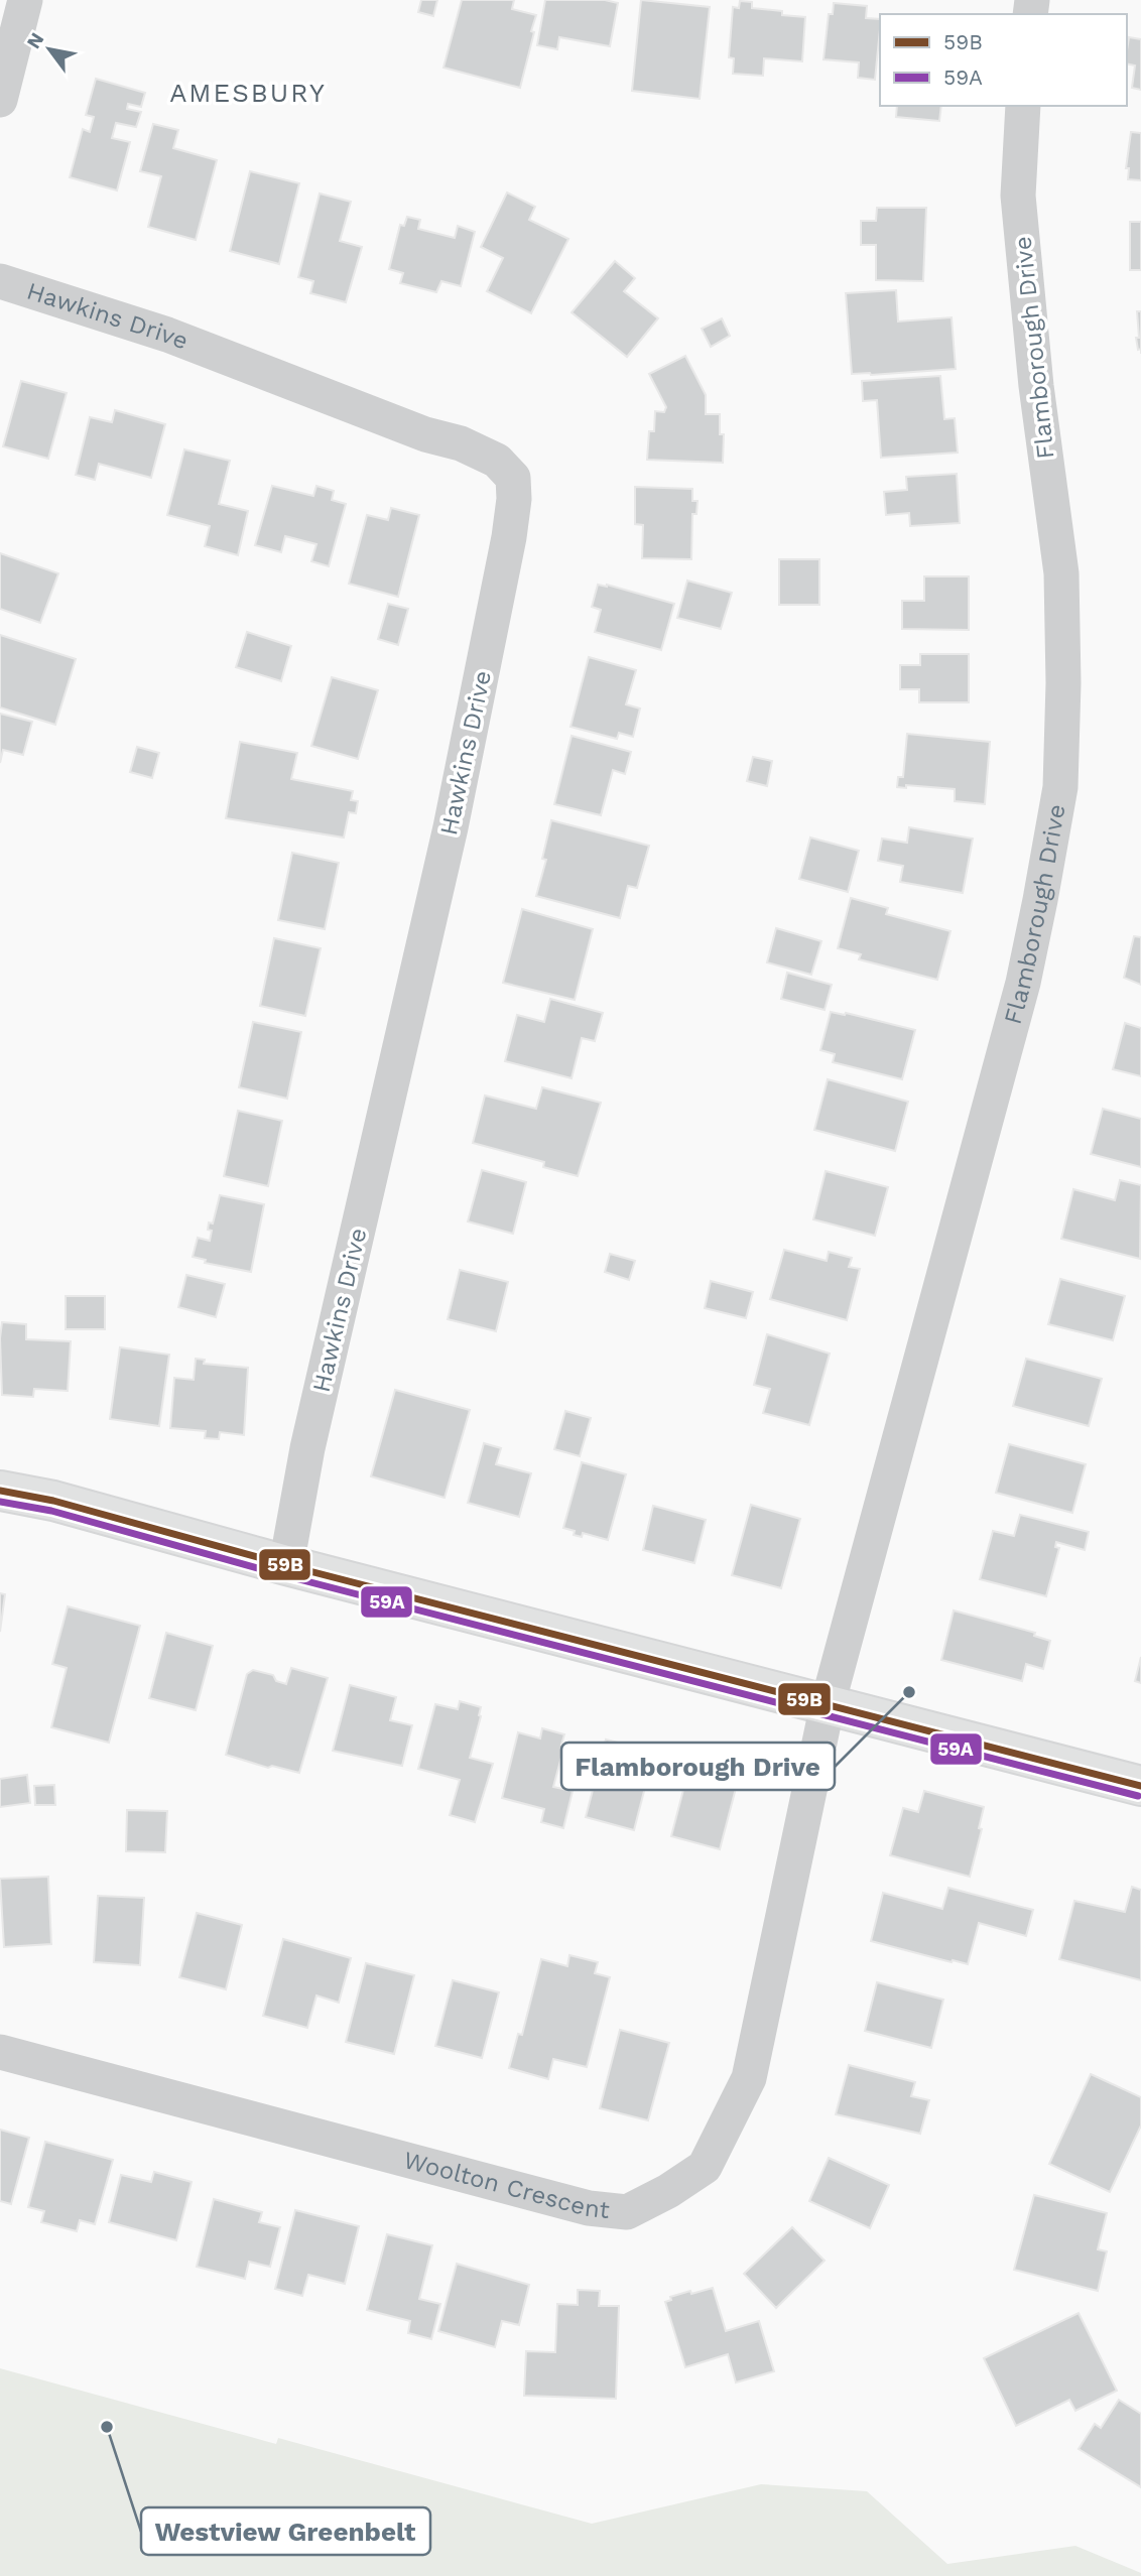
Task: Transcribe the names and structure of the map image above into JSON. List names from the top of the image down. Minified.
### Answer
{"streets":{"street":["Hawkins Drive","Flamborough Drive","Woolton Crescent"]},"crossings":[["Flamborough Drive","Woolton Crescent"]],"districts":["AMESBURY"],"places":["Flamborough Drive","Westview Greenbelt"],"lines":["transit line 59B","transit line 59A"],"legend":["59B","59A"],"north":"top left"}
